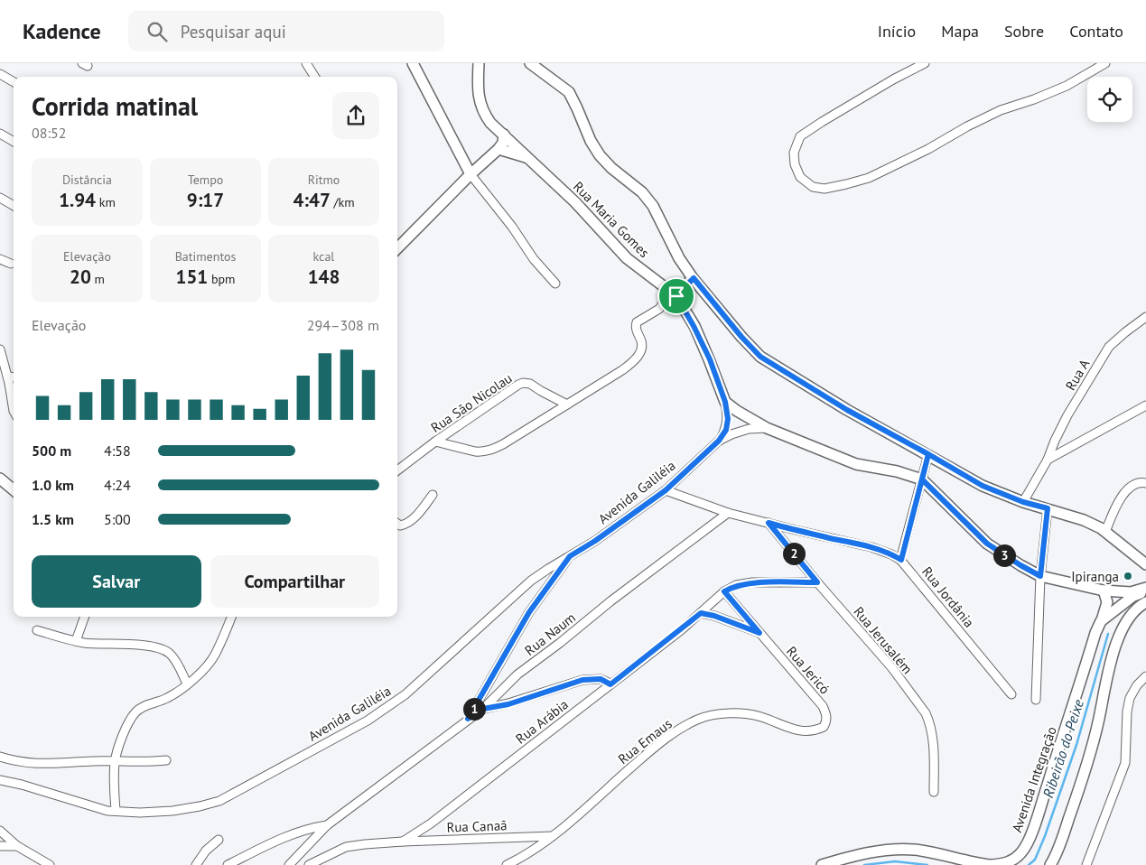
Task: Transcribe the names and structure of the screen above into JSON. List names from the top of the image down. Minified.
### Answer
{"streets":{"street":["Rua Maria Gomes","Rua A","Rua São Nicolau","Avenida Galiléia","Rua Jordânia","Rua Naum","Rua Jerusalém","Rua Jericó","Rua Arábia","Rua Emaus","Avenida Integração","Rua Canaã"]},"crossings":[["Avenida Galiléia","Rua Jordânia"],["Rua Jordânia","Rua Naum"],["Rua Jordânia","Rua Jerusalém"],["Rua Jerusalém","Rua Arábia"],["Rua Jericó","Rua Arábia"],["Rua Jericó","Rua Emaus"],["Rua Arábia","Rua Canaã"],["Rua Emaus","Rua Canaã"]],"water":["Ribeirão do Peixe"],"places":["Ipiranga"],"page":{"header":"Kadence","search":"Pesquisar aqui","nav":["Início","Mapa","Sobre","Contato"],"heading":["Corrida matinal","08:52"],"stats":[["Distância","1.94 km"],["Tempo","9:17"],["Ritmo","4:47 /km"],["Elevação","20 m"],["Batimentos","151 bpm"],["kcal","148"]],"chart":["Elevação","294–308 m"],"list":[{"name":"500 m","note":"4:58"},{"name":"1.0 km","note":"4:24"},{"name":"1.5 km","note":"5:00"}],"pins":["2","3","1"],"buttons":["Salvar","Compartilhar"]}}
